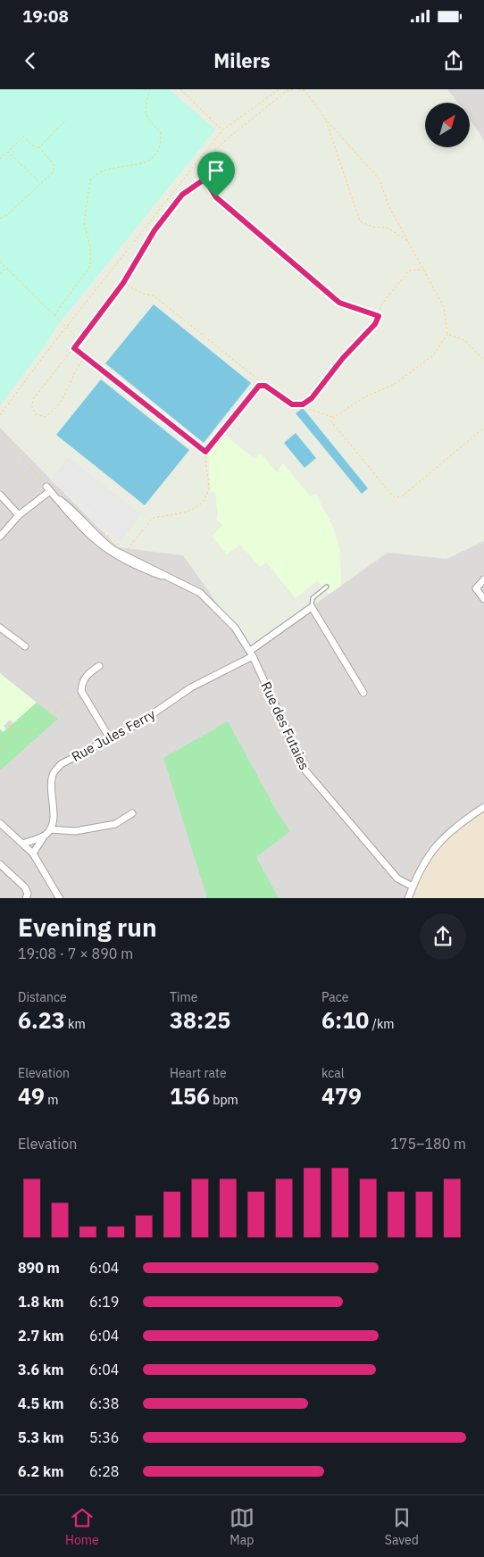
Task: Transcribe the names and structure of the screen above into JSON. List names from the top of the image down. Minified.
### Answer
{"streets":{"street":["Rue des Futaies","Rue Jules Ferry"]},"crossings":[["Rue des Futaies","Rue Jules Ferry"]],"north":"top right","page":{"status":"19:08","header":"Milers","heading":["Evening run","19:08 · 7 × 890 m"],"stats":[["Distance","6.23 km"],["Time","38:25"],["Pace","6:10 /km"],["Elevation","49 m"],["Heart rate","156 bpm"],["kcal","479"]],"chart":["Elevation","175–180 m"],"list":[{"name":"890 m","note":"6:04"},{"name":"1.8 km","note":"6:19"},{"name":"2.7 km","note":"6:04"},{"name":"3.6 km","note":"6:04"},{"name":"4.5 km","note":"6:38"},{"name":"5.3 km","note":"5:36"},{"name":"6.2 km","note":"6:28"}],"tabs":["Home","Map","Saved"]}}
